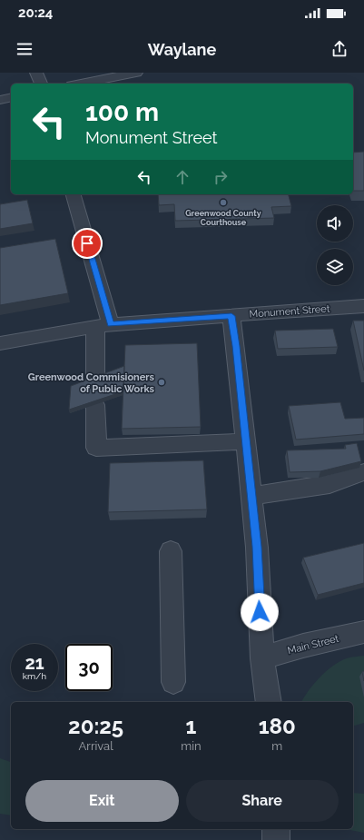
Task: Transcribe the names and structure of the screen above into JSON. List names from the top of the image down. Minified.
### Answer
{"streets":{"street":["Monument Street","Main Street"]},"places":["Greenwood County Courthouse","Greenwood Commisioners of Public Works"],"page":{"status":"20:24","header":"Waylane","turn":["100 m","Monument Street"],"speed":"21 km/h","limit":"30","eta":["20:25","Arrival","1","min","180","m"],"buttons":["Exit","Share"]}}
